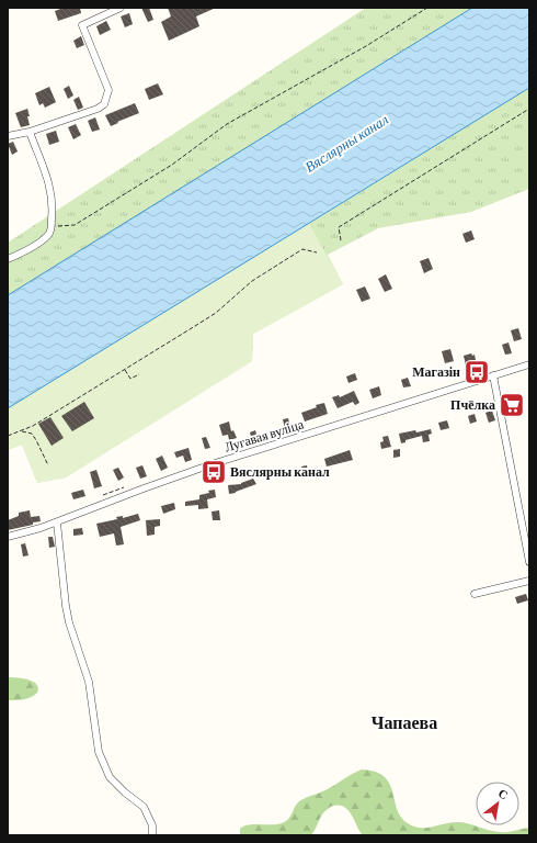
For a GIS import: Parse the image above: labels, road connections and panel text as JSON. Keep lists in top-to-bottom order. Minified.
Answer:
{"streets":{"street":["Лугавая вуліца"]},"districts":["Чапаева"],"water":["Вяслярны канал"],"places":{"bus stop":["Магазін","Вяслярны канал"],"supermarket":["Пчёлка"]},"north":"top right"}
